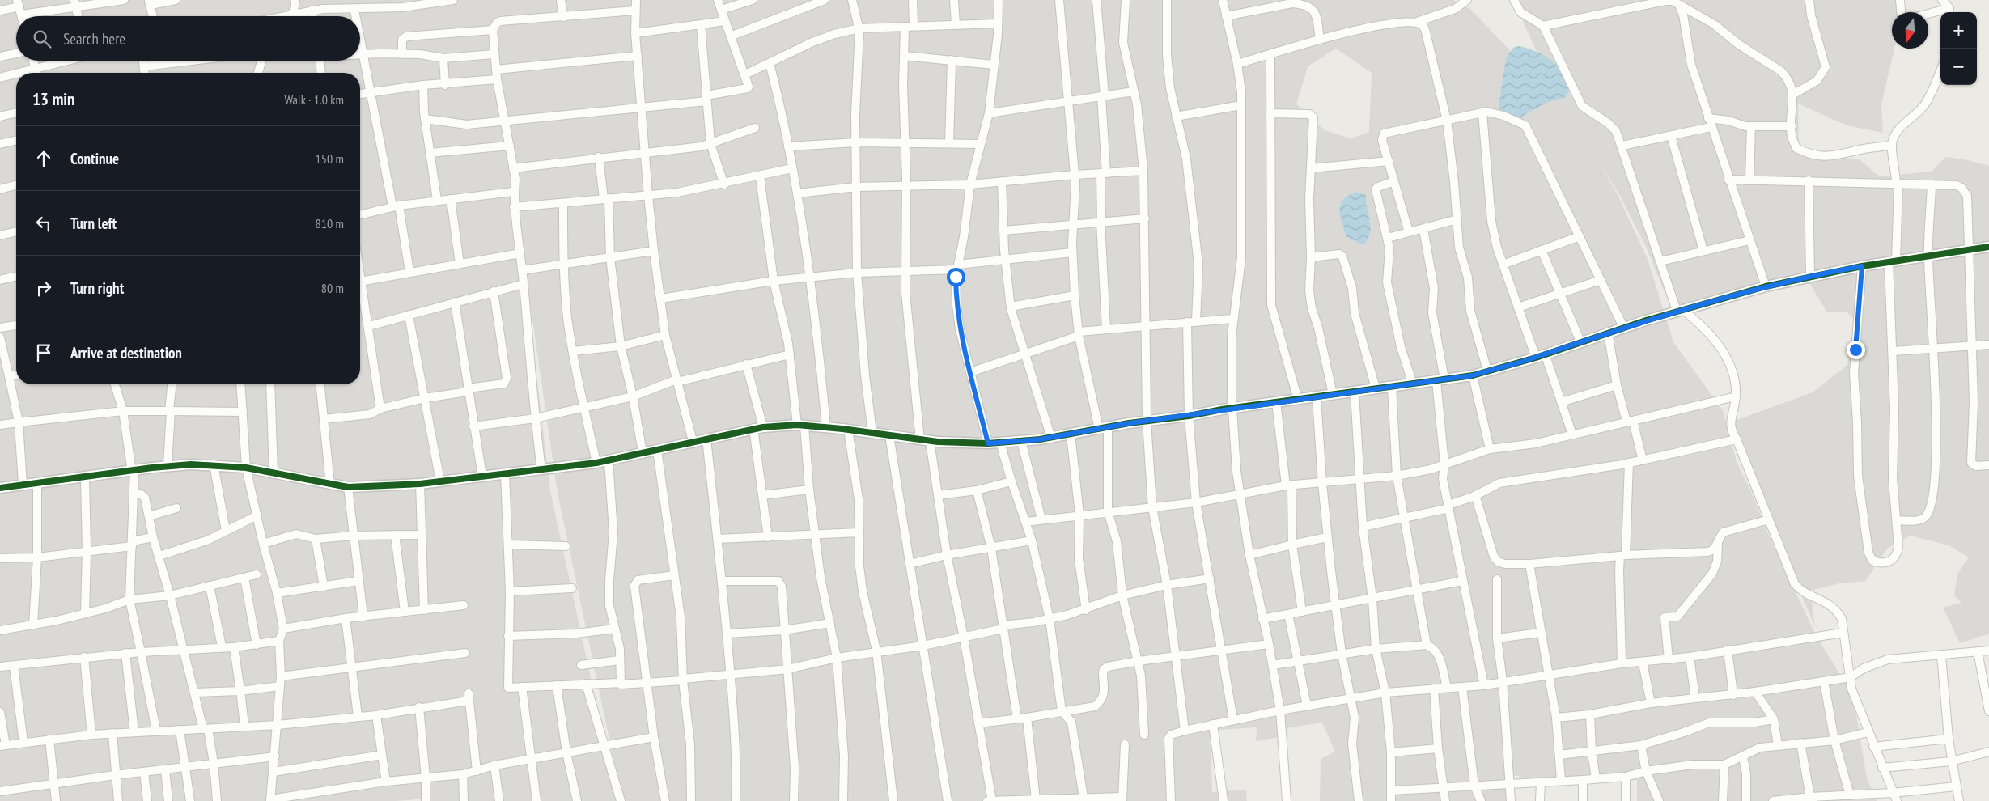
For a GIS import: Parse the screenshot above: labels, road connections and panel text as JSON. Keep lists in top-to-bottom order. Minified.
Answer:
{"north":"bottom","page":{"map_buttons":["+","−"],"search":"Search here","heading":["13 min","Walk · 1.0 km"],"list":[["Continue","150 m"],["Turn left","810 m"],["Turn right","80 m"],"Arrive at destination"]}}
